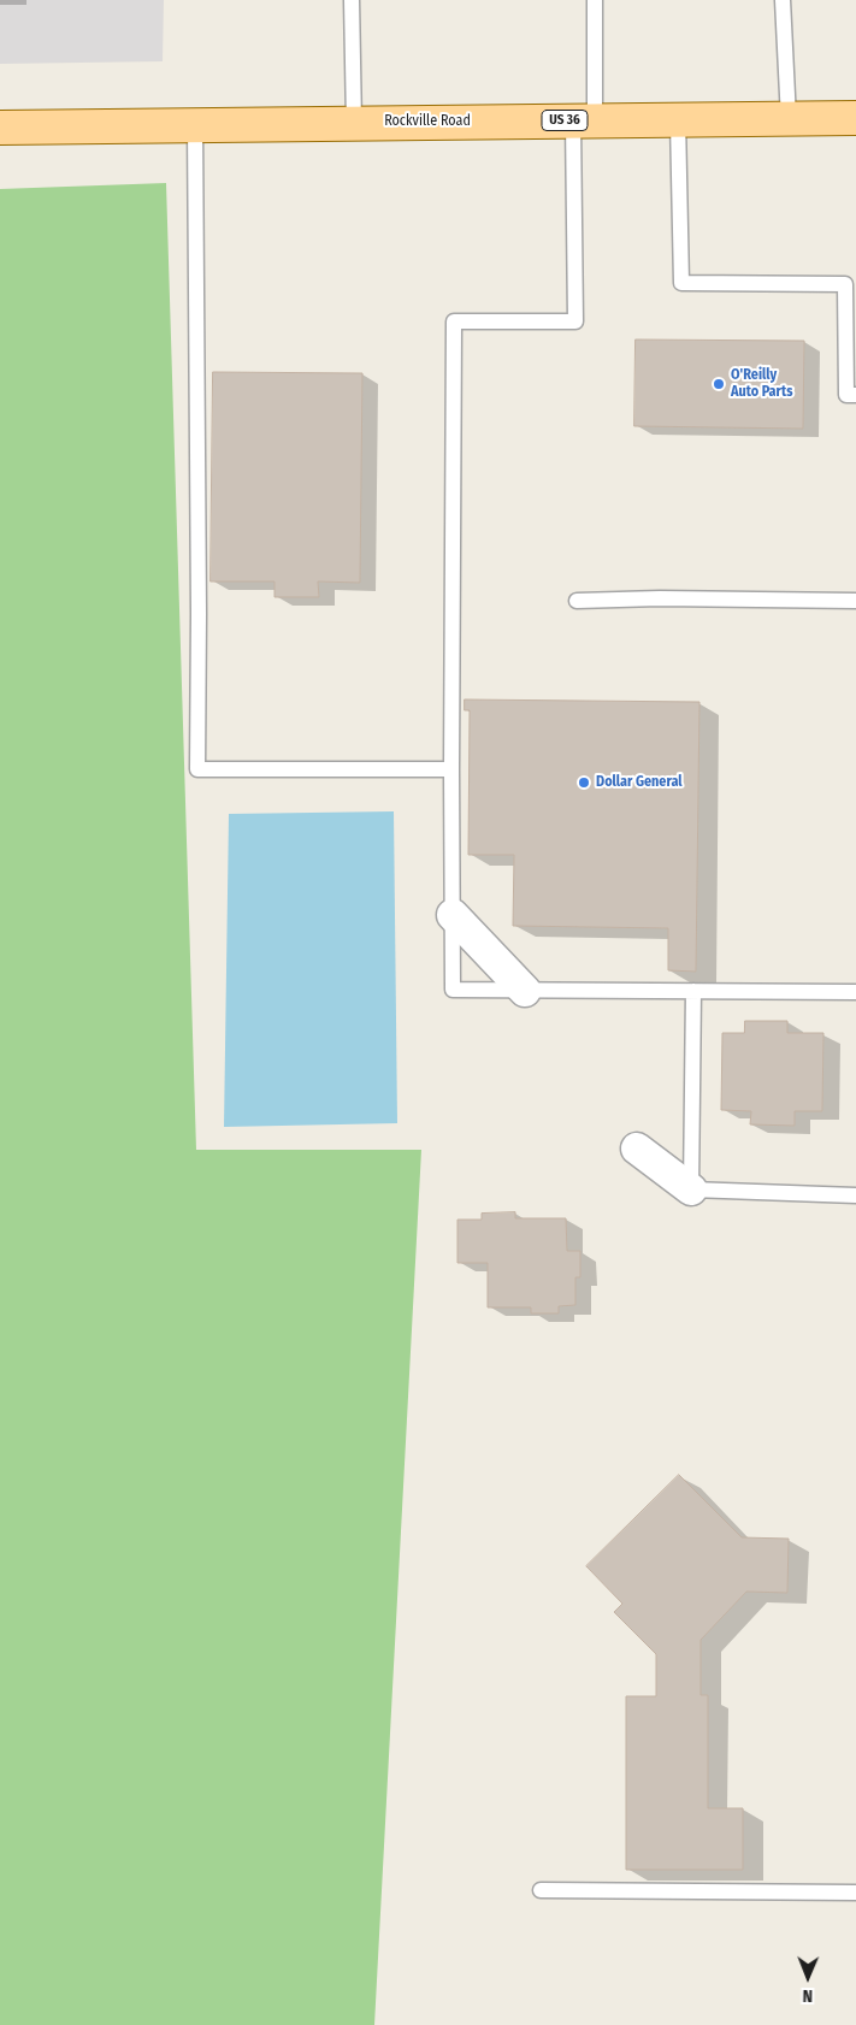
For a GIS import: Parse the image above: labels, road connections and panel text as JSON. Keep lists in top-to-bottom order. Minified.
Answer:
{"streets":{"main road":["US 36","Rockville Road"]},"places":["O'Reilly Auto Parts","Dollar General"],"north":"bottom"}
